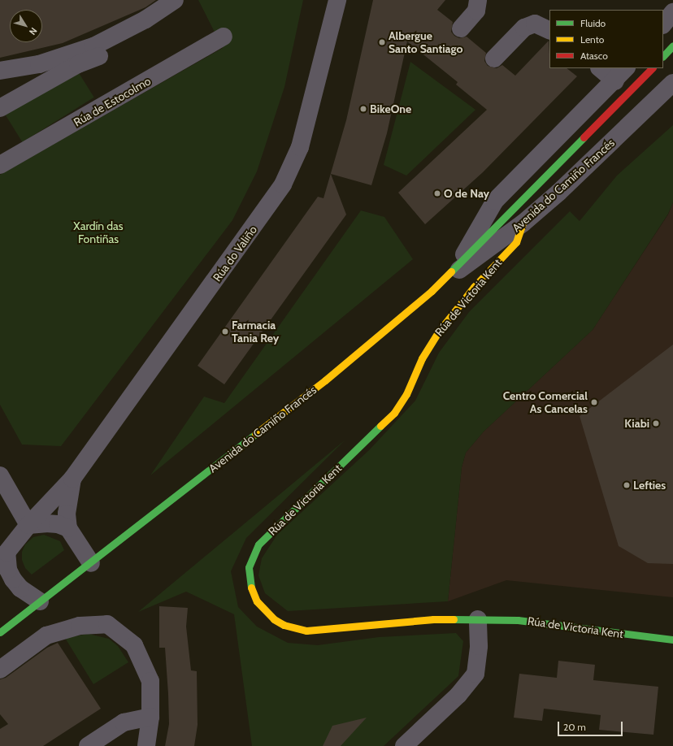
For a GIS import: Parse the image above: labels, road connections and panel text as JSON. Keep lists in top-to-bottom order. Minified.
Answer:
{"streets":{"street":["Rúa de Estocolmo","Avenida do Camiño Francés","Rúa do Valiño","Rúa de Victoria Kent"]},"crossings":[["Avenida do Camiño Francés","Rúa do Valiño"],["Avenida do Camiño Francés","Rúa de Victoria Kent"]],"parks":["Xardín das Fontiñas"],"places":["Albergue Santo Santiago","BikeOne","O de Nay","Farmacia Tania Rey","Centro Comercial As Cancelas","Kiabi","Lefties"],"legend":["Fluido","Lento","Atasco"],"scale_bar":"20 m","north":"bottom right"}
